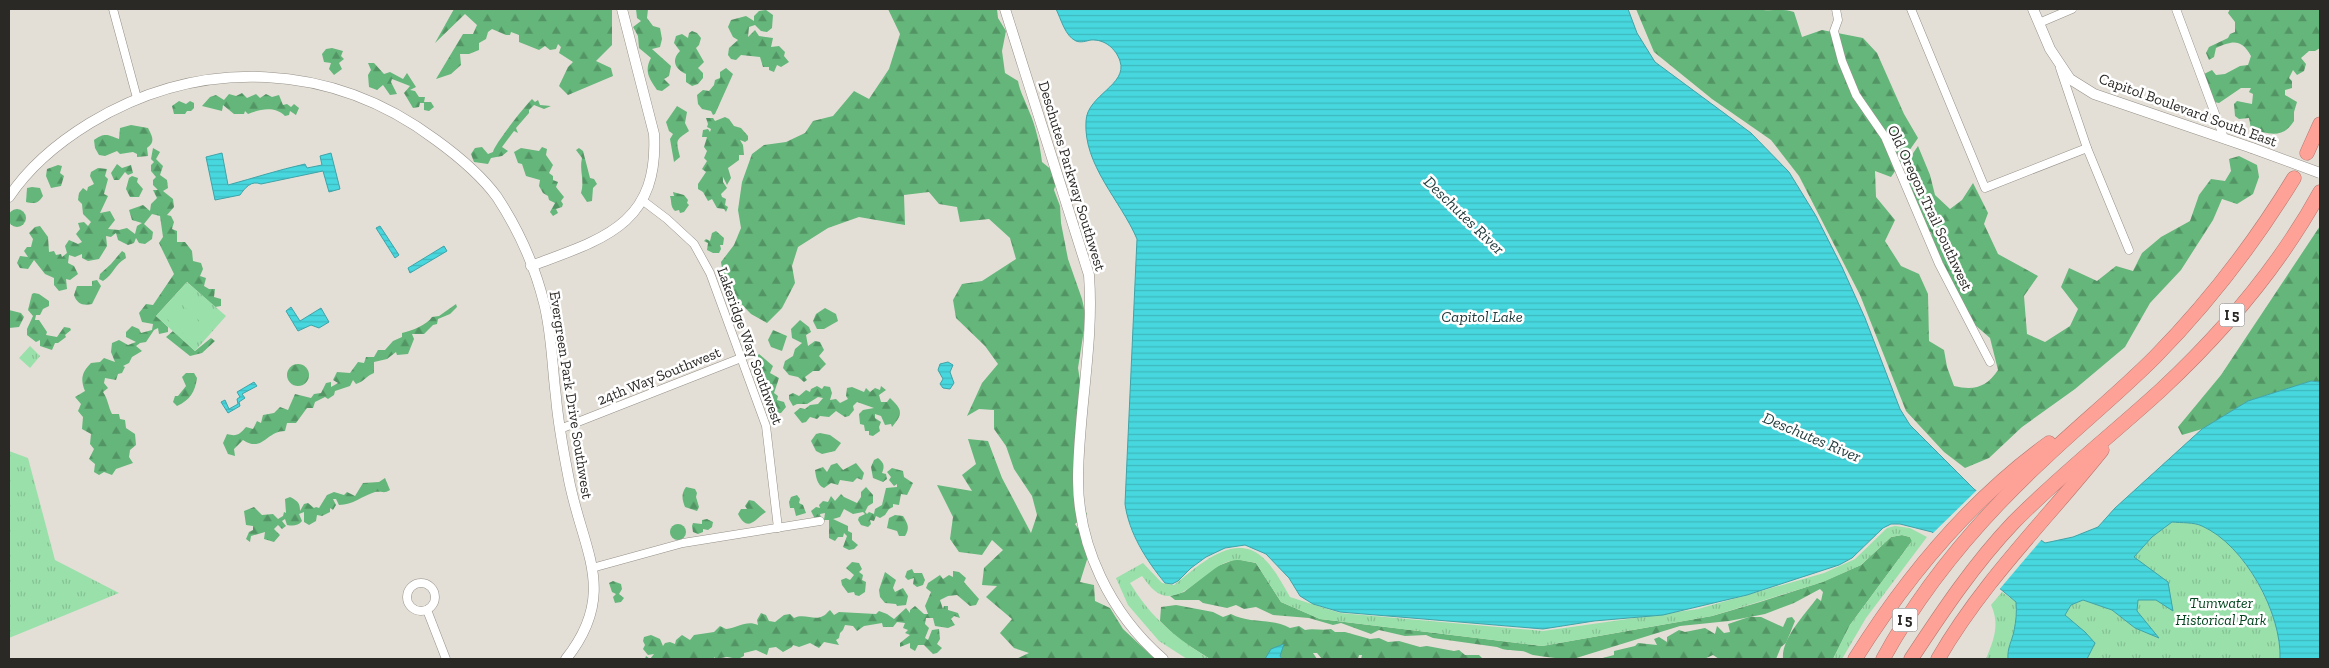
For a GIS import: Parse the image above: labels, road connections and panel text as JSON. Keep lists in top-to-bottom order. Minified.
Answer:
{"streets":{"highway":["I 5"],"street":["Capitol Boulevard South East","Deschutes Parkway Southwest","Old Oregon Trail Southwest","Lakeridge Way Southwest","24th Way Southwest","Evergreen Park Drive Southwest"]},"crossings":[["Lakeridge Way Southwest","24th Way Southwest"],["24th Way Southwest","Evergreen Park Drive Southwest"]],"water":["Deschutes River","Capitol Lake"],"parks":["Tumwater Historical Park"]}
